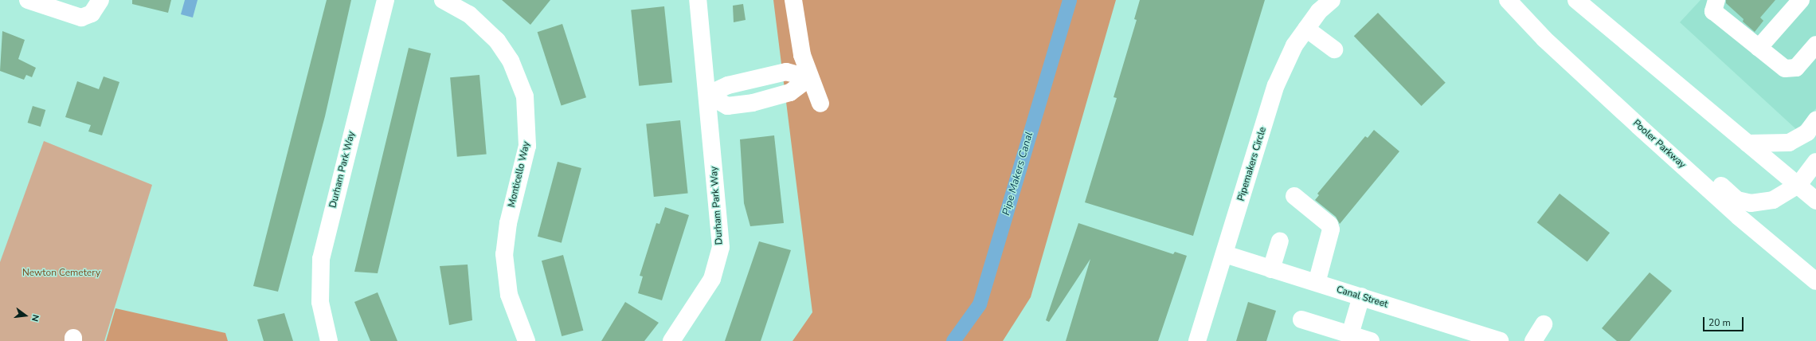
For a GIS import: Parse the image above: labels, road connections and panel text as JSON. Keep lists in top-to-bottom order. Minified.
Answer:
{"streets":{"street":["Pooler Parkway","Pipemakers Circle","Durham Park Way","Monticello Way","Canal Street"]},"crossings":[["Pipemakers Circle","Canal Street"]],"water":["Pipe Makers Canal"],"parks":["Newton Cemetery"],"scale_bar":"20 m","north":"right"}
